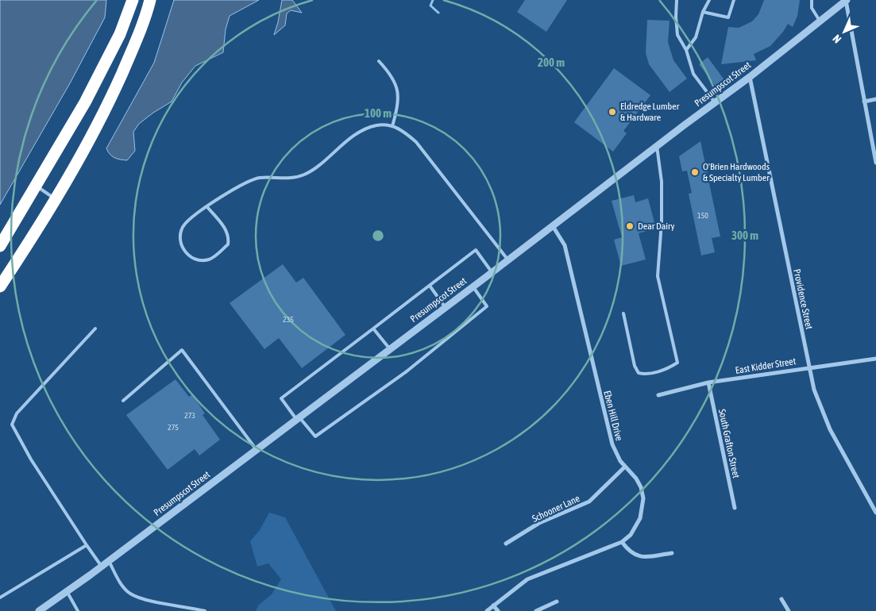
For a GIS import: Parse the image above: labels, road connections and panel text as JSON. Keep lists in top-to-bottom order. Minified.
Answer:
{"streets":{"street":["Presumpscot Street","Providence Street","East Kidder Street","Eben Hill Drive","South Grafton Street","Schooner Lane"]},"crossings":[["Presumpscot Street","Providence Street"],["Presumpscot Street","Eben Hill Drive"],["Providence Street","East Kidder Street"],["East Kidder Street","South Grafton Street"],["Eben Hill Drive","Schooner Lane"]],"places":["Eldredge Lumber & Hardware","O'Brien Hardwoods & Specialty Lumber","Dear Dairy"],"house_numbers":["150","235","273","275"],"north":"bottom left","rings":["200 m","100 m","300 m"]}
